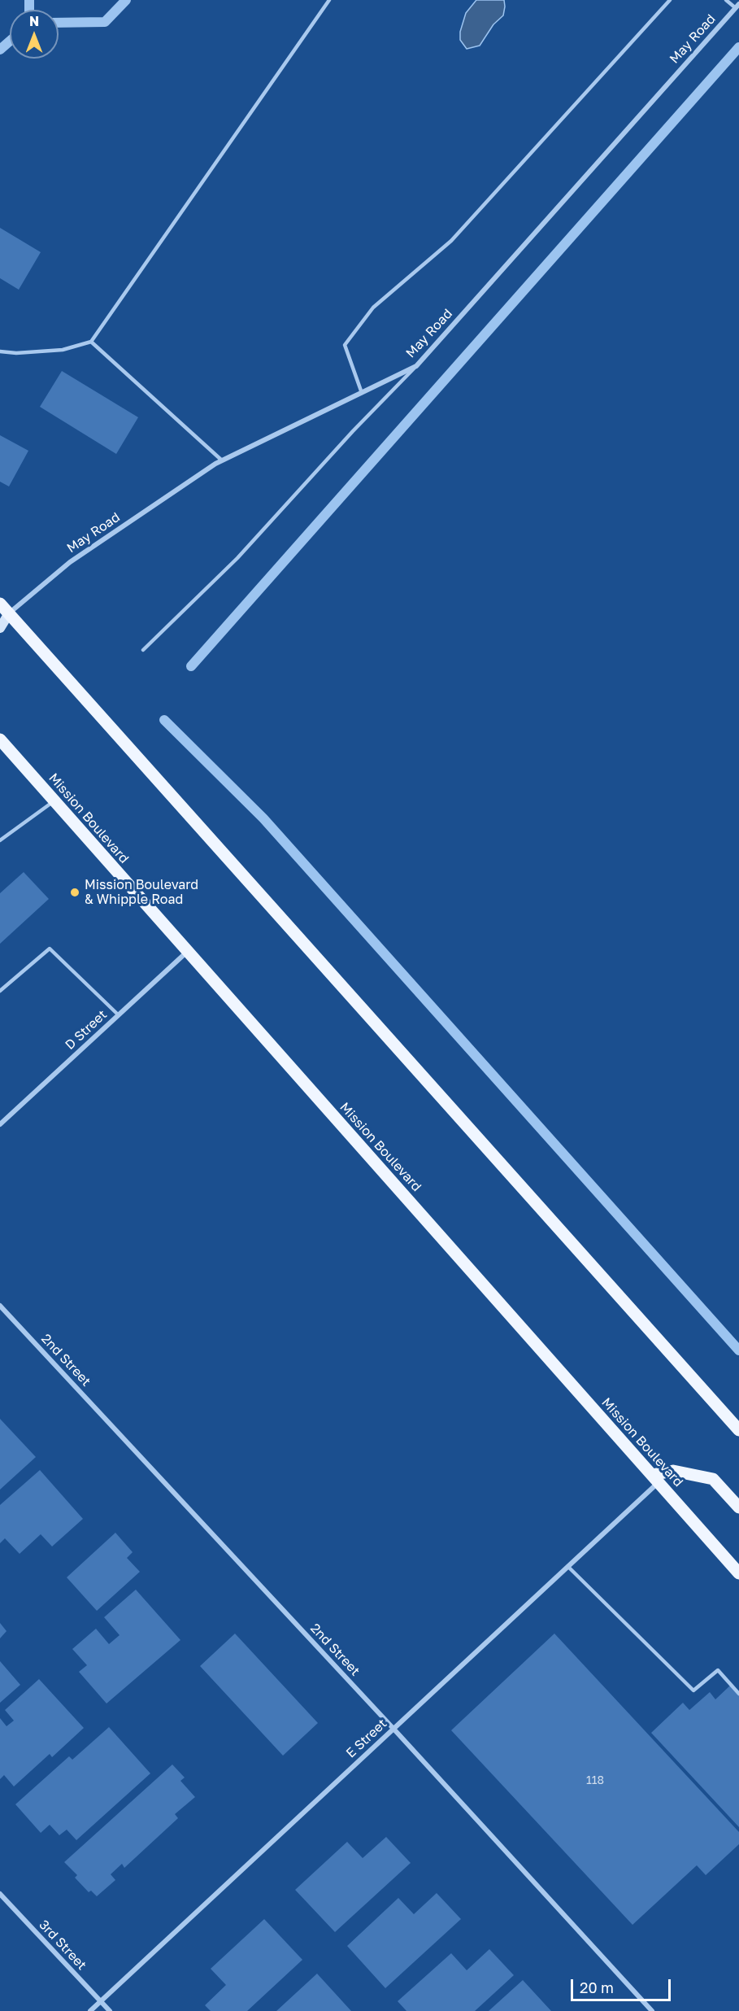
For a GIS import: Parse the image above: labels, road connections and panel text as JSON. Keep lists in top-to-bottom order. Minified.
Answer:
{"streets":{"main road":["Mission Boulevard"],"street":["May Road","D Street","2nd Street","E Street","3rd Street"]},"crossings":[["Mission Boulevard","D Street"],["Mission Boulevard","E Street"],["2nd Street","E Street"],["E Street","3rd Street"]],"places":["Mission Boulevard & Whipple Road"],"house_numbers":["118"],"scale_bar":"20 m","north":"top"}
